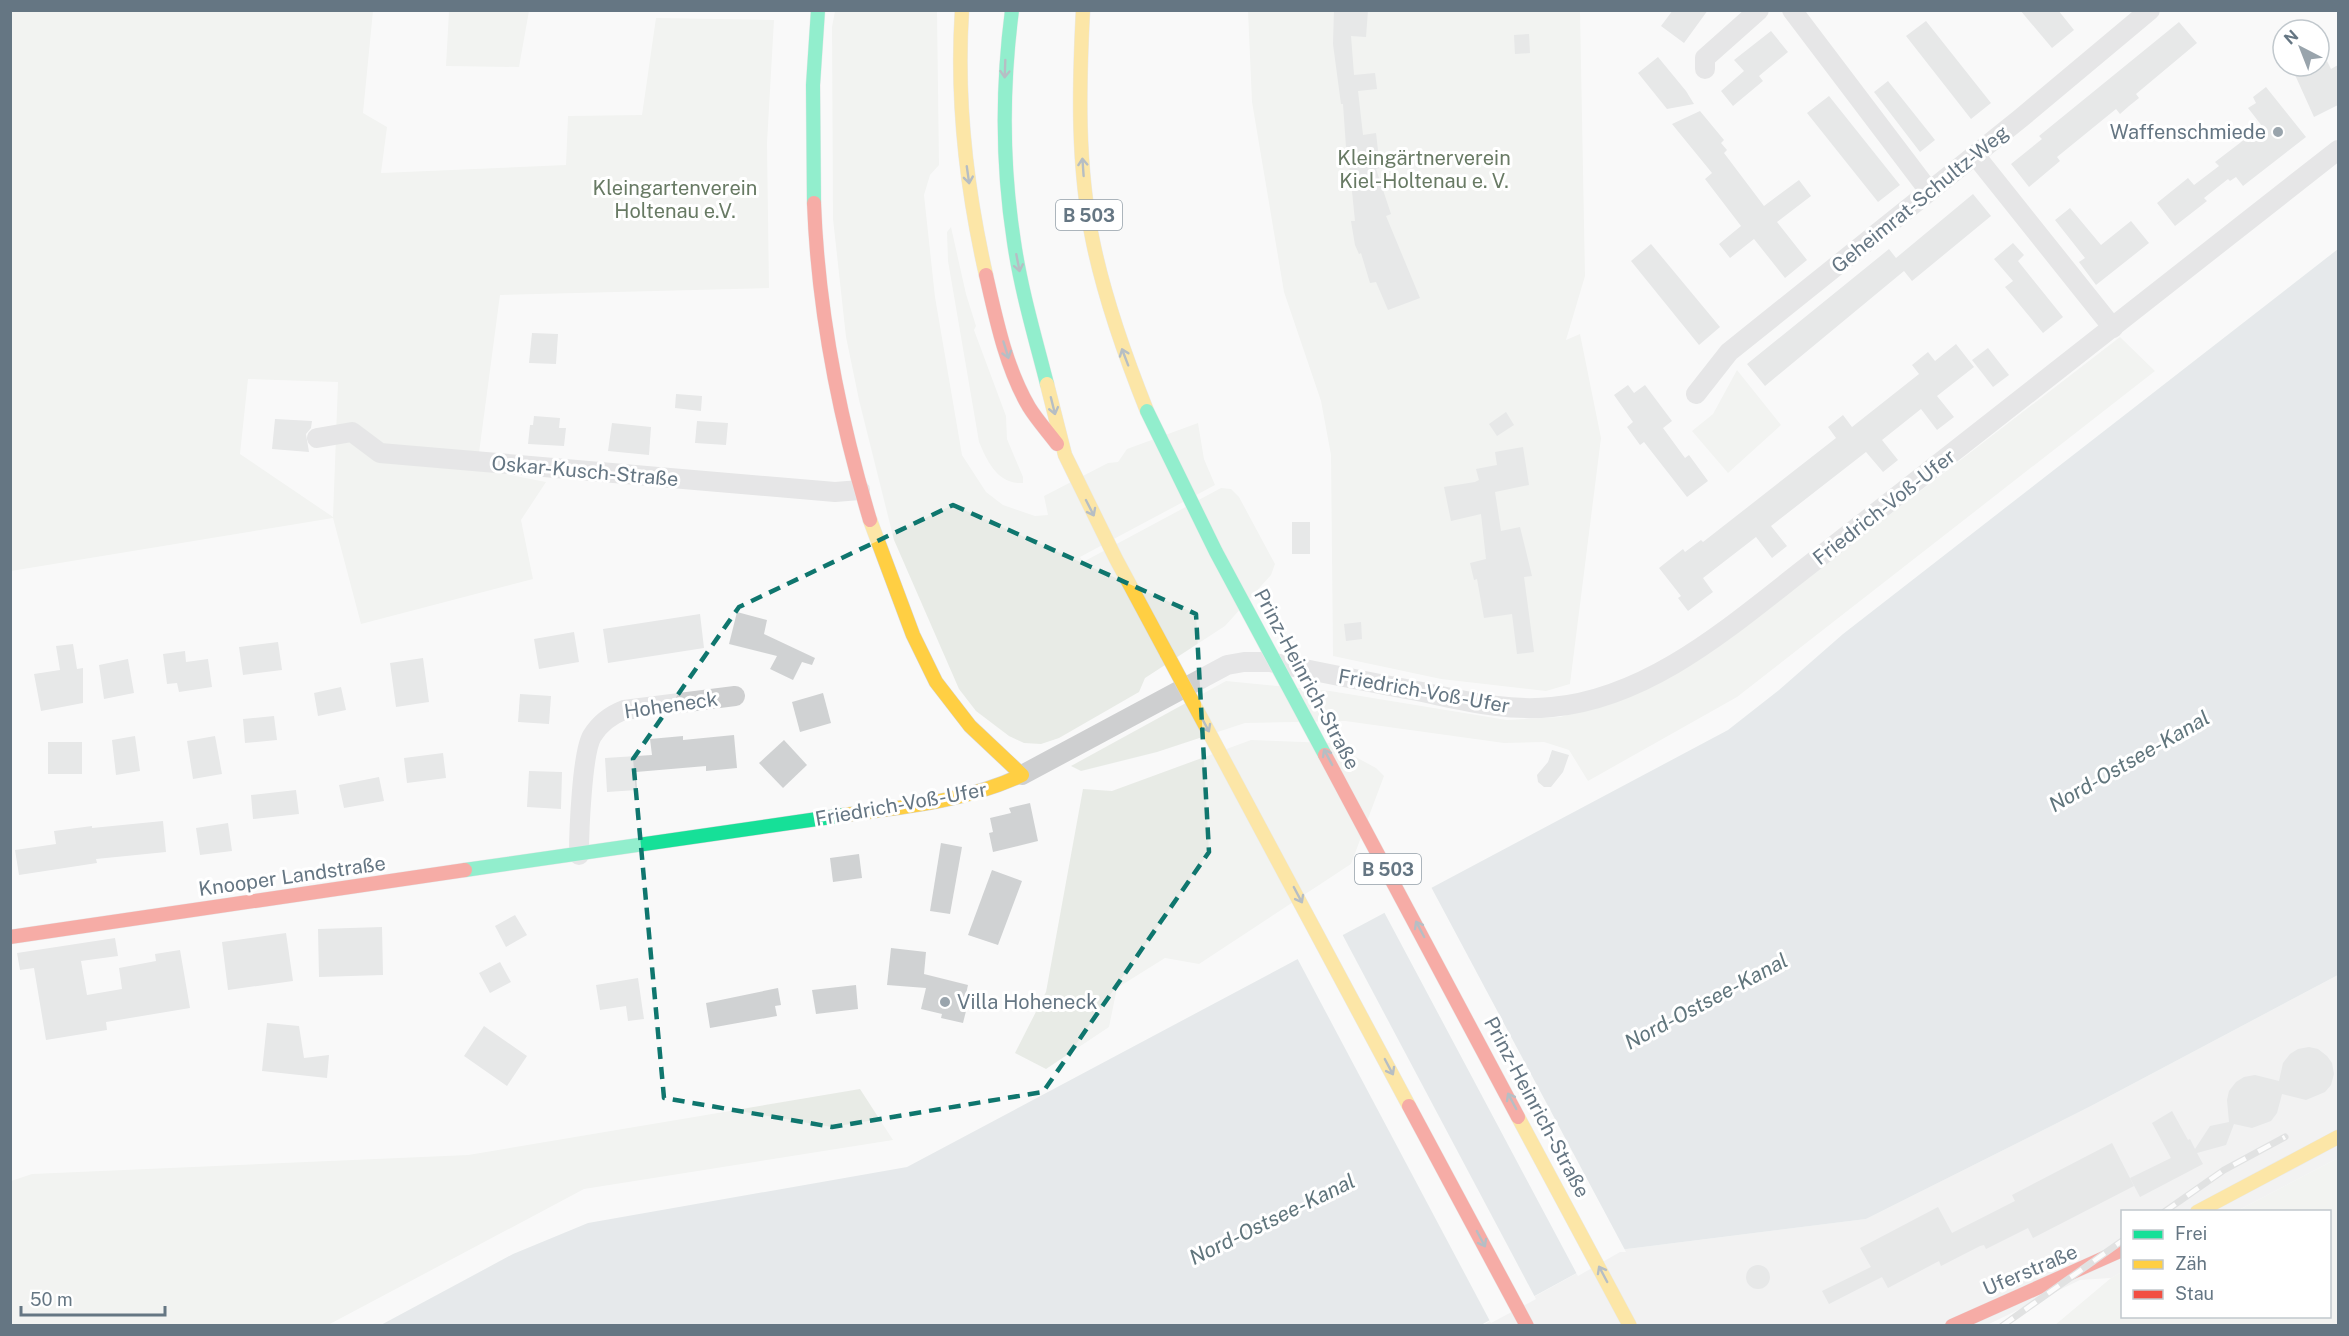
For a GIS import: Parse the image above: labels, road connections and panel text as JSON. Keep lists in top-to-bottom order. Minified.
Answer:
{"streets":{"main road":["B 503","Friedrich-Voß-Ufer","Prinz-Heinrich-Straße","Knooper Landstraße","Uferstraße"],"street":["Geheimrat-Schultz-Weg","Oskar-Kusch-Straße","Hoheneck"]},"crossings":[["Friedrich-Voß-Ufer","Hoheneck"],["Friedrich-Voß-Ufer","Knooper Landstraße"],["Hoheneck","Knooper Landstraße"]],"water":["Nord-Ostsee-Kanal"],"parks":["Kleingärtnerverein Kiel-Holtenau e. V.","Kleingartenverein Holtenau e.V."],"places":["Waffenschmiede","Villa Hoheneck"],"legend":["Frei","Zäh","Stau"],"scale_bar":"50 m","north":"top left"}
